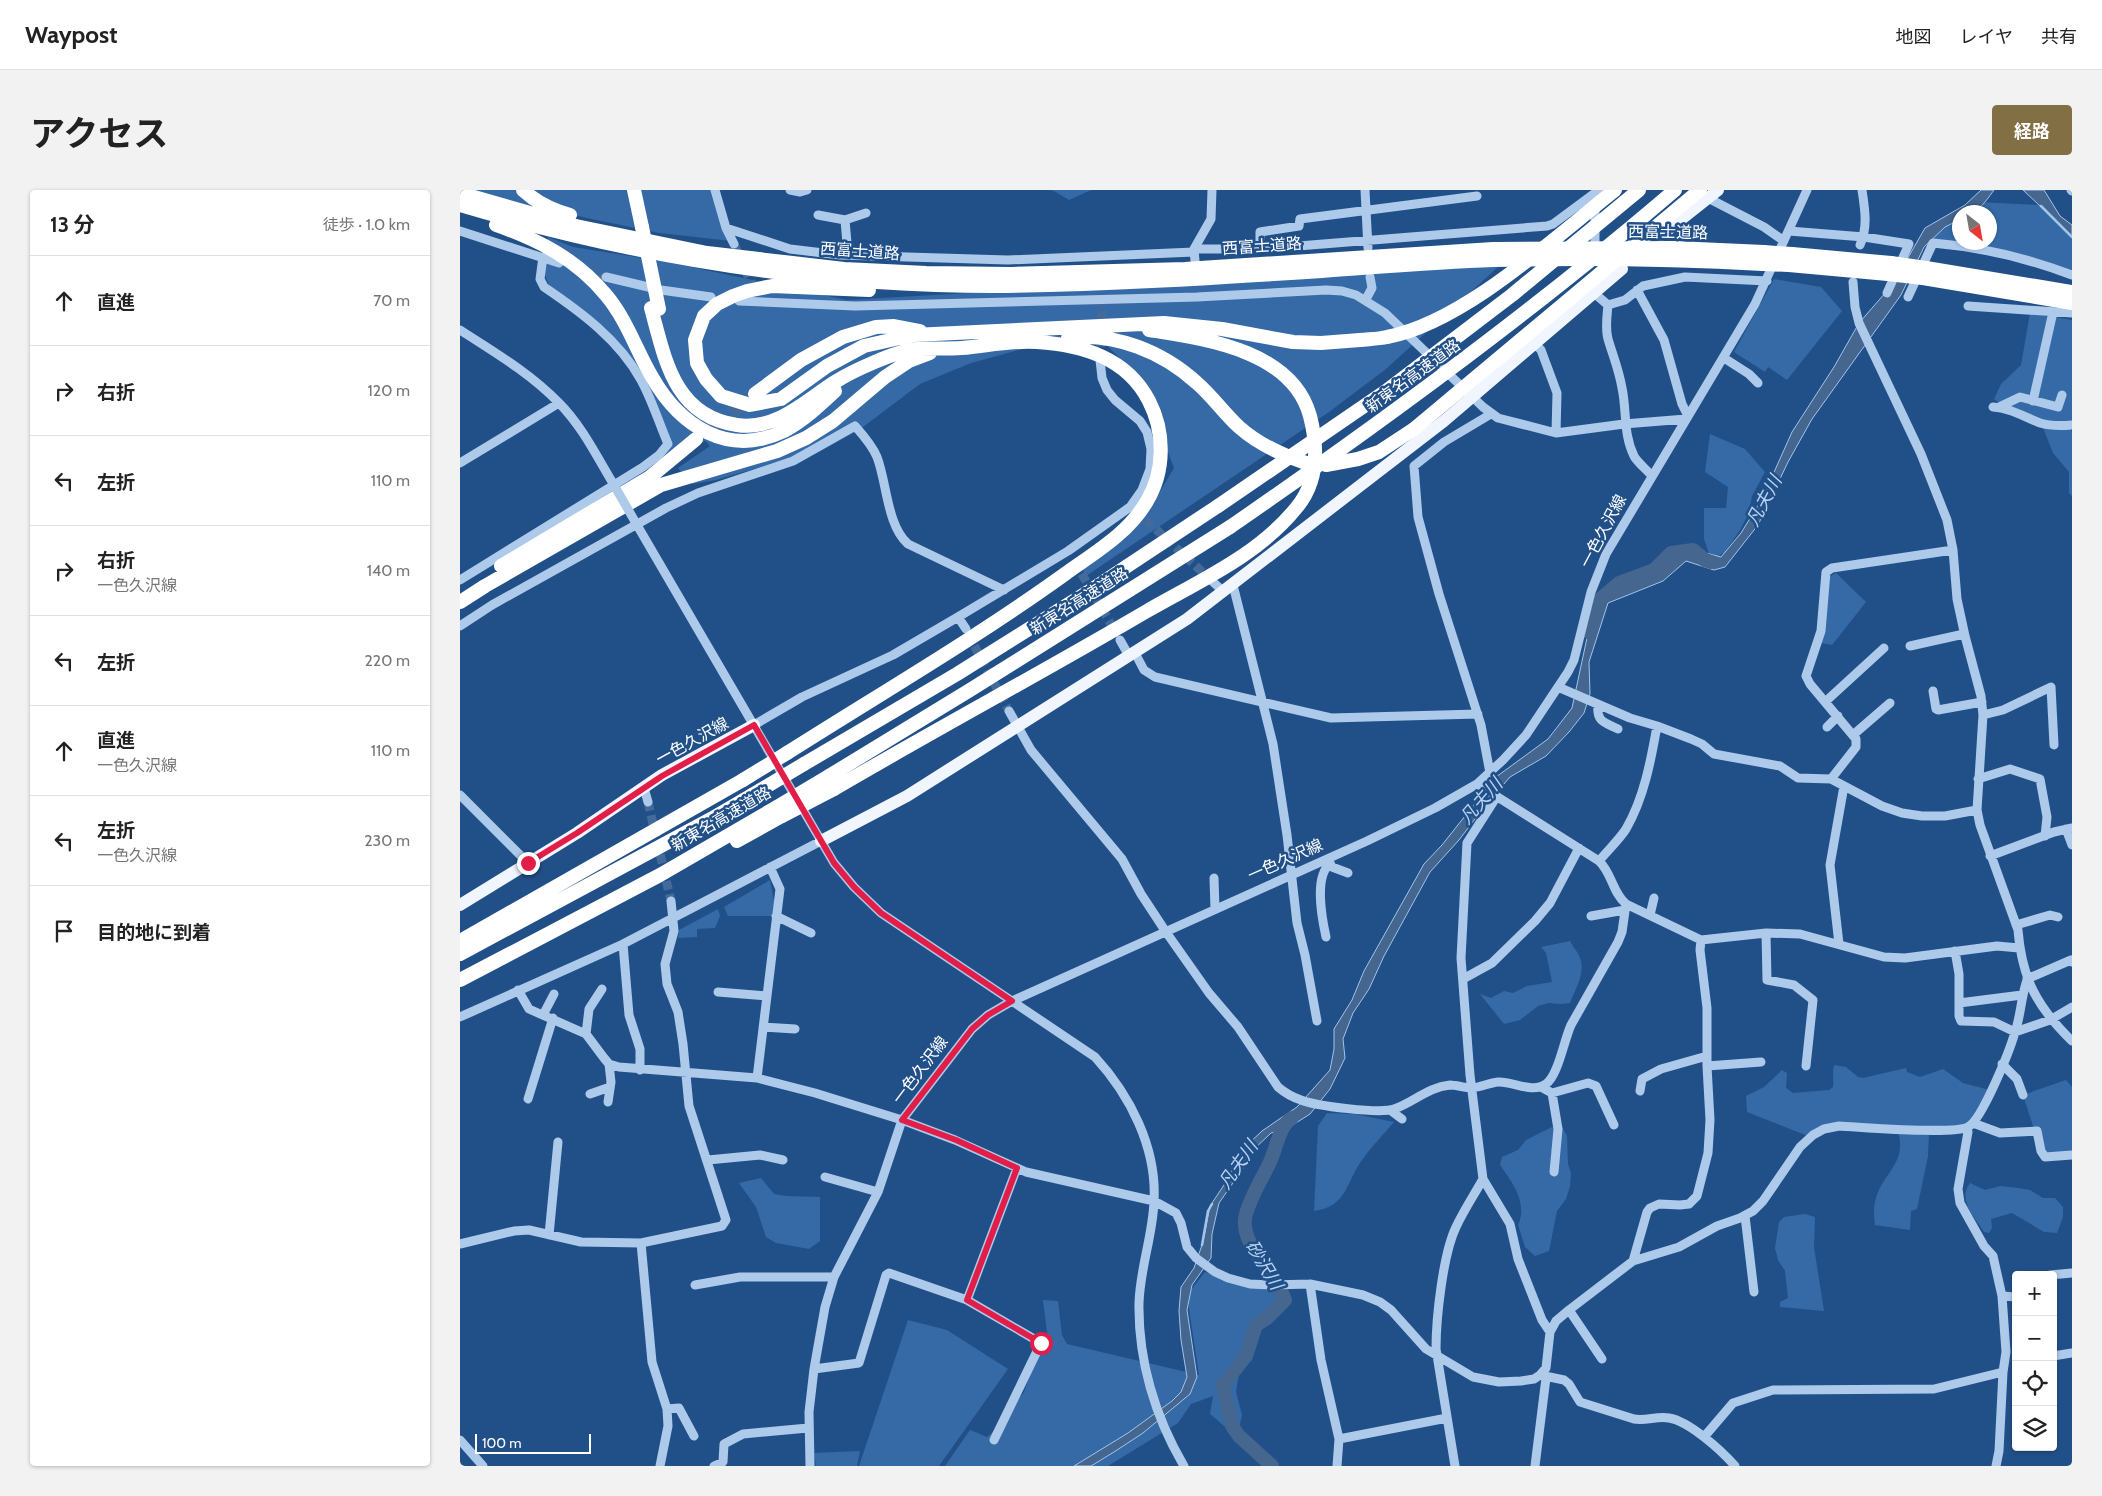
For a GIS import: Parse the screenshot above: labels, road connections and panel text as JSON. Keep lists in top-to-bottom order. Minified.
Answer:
{"streets":{"highway":["西富士道路","新東名高速道路"],"main road":["一色久沢線"]},"water":["凡夫川","砂沢川"],"scale_bar":"100 m","north":"bottom right","page":{"header":"Waypost","nav":["地図","レイヤ","共有"],"title":"アクセス","buttons":"経路","heading":["13 分","徒歩 · 1.0 km"],"list":[["直進","70 m"],["右折","120 m"],["左折","110 m"],["右折","一色久沢線","140 m"],["左折","220 m"],["直進","一色久沢線","110 m"],["左折","一色久沢線","230 m"],"目的地に到着"],"map_buttons":["+","−"],"scale":"100 m"}}
